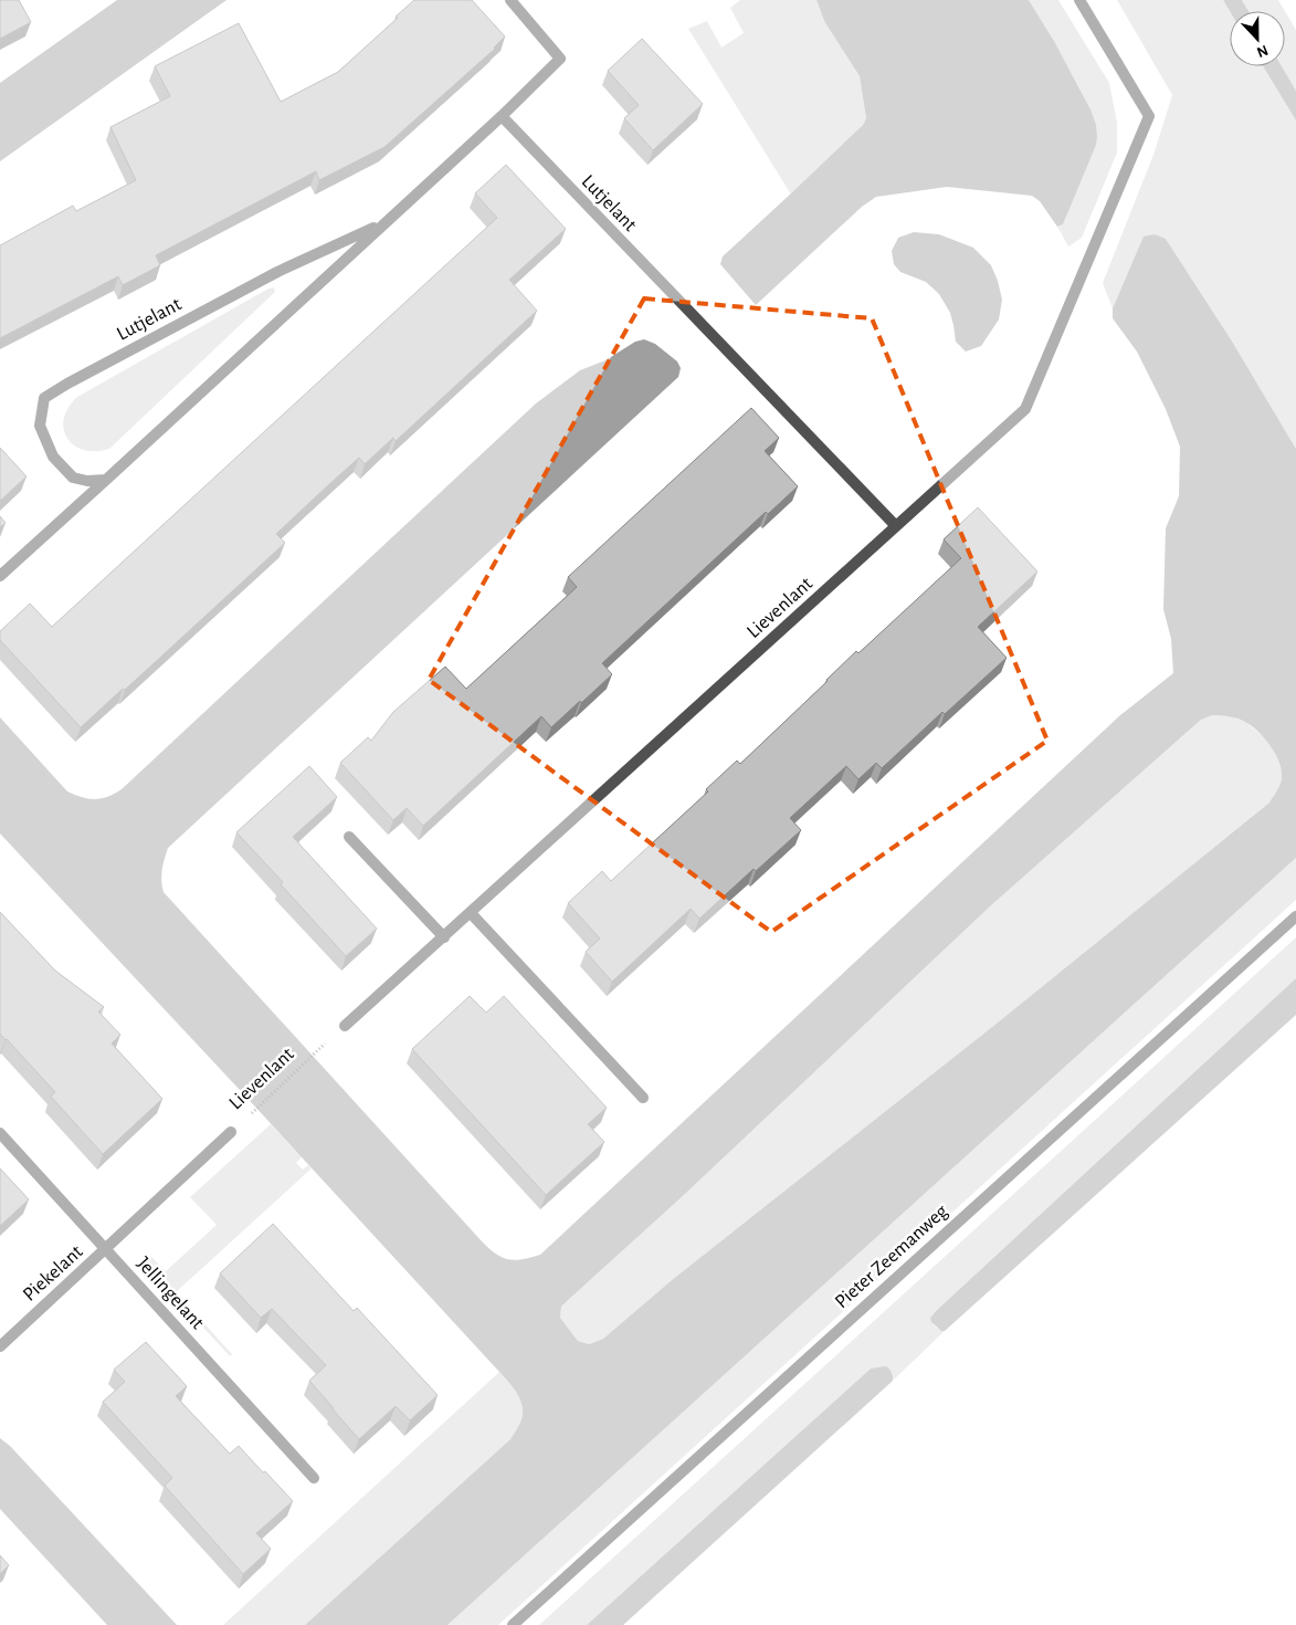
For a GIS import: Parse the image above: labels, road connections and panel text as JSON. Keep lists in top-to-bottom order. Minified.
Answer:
{"streets":{"street":["Lutjelant","Lievenlant","Pieter Zeemanweg","Piekelant","Jellingelant"]},"crossings":[["Lutjelant","Lievenlant"],["Lievenlant","Piekelant"],["Lievenlant","Jellingelant"],["Piekelant","Jellingelant"]],"north":"bottom"}
